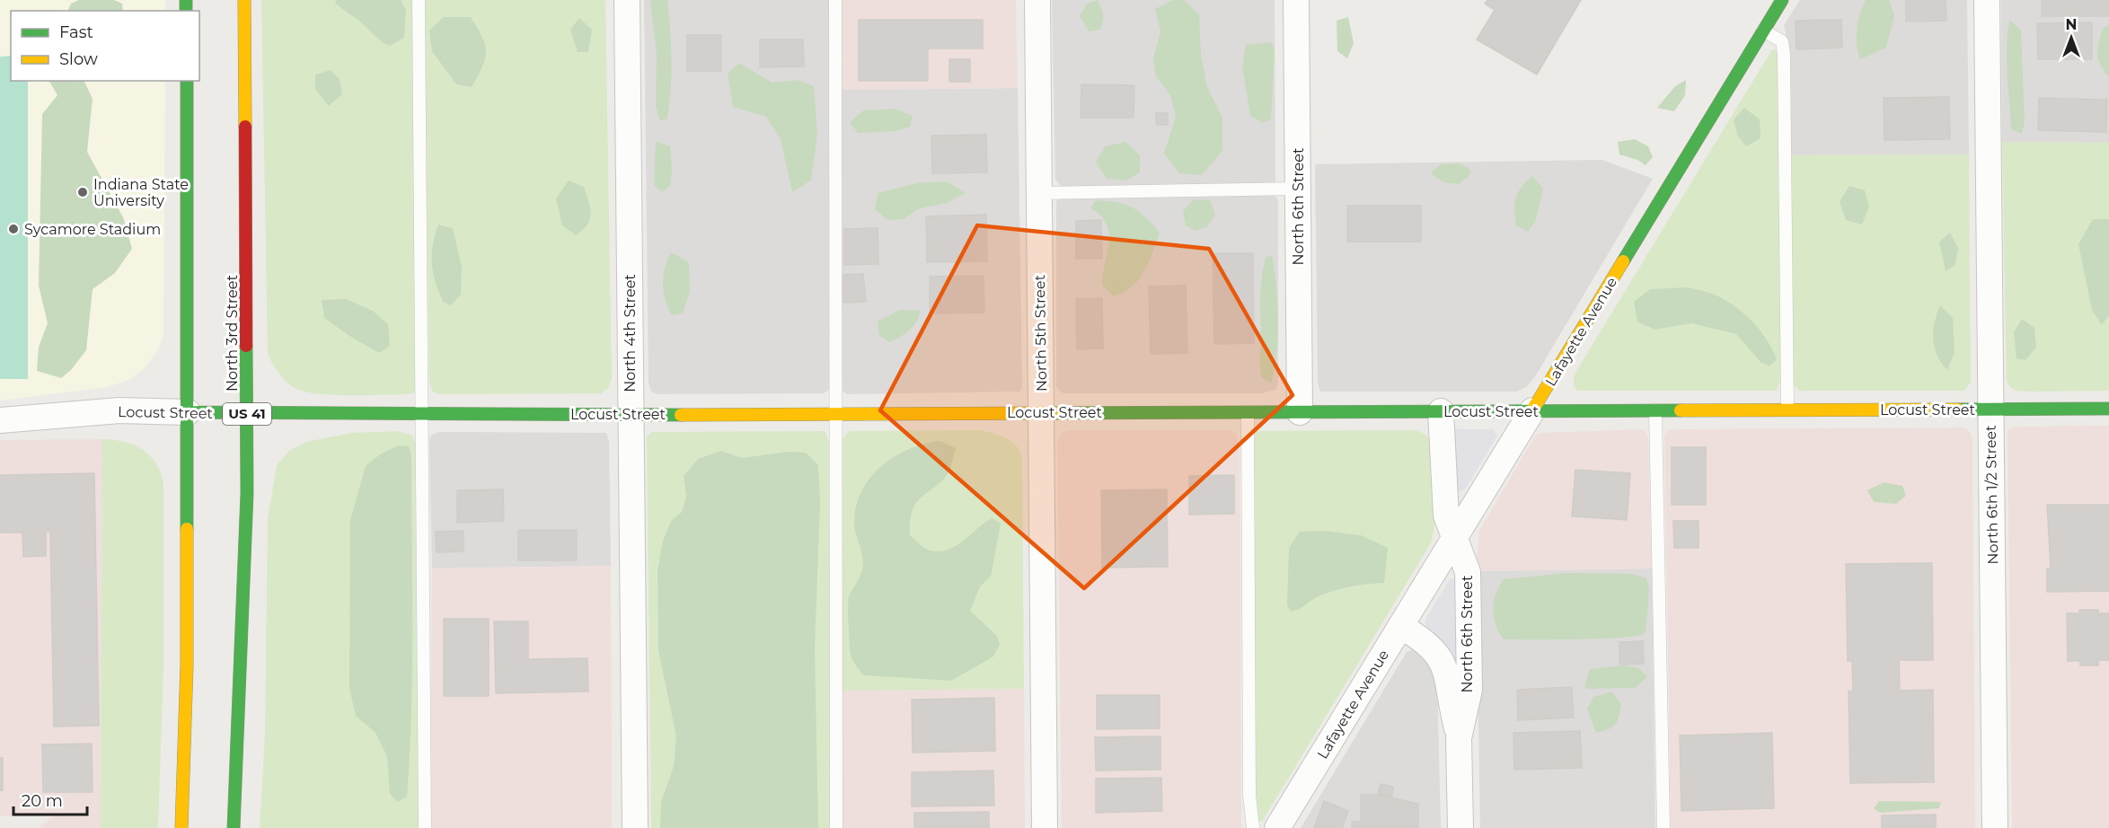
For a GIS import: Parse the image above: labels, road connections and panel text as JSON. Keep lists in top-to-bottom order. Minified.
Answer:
{"streets":{"main road":["Lafayette Avenue","North 3rd Street","Locust Street","US 41"],"street":["North 6th Street","North 4th Street","North 5th Street","North 6th 1/2 Street"]},"crossings":[["North 6th Street","Lafayette Avenue"],["North 6th Street","Locust Street"],["Lafayette Avenue","Locust Street"],["North 3rd Street","Locust Street"],["North 4th Street","Locust Street"],["North 5th Street","Locust Street"],["Locust Street","North 6th 1/2 Street"]],"places":["Indiana State University","Sycamore Stadium"],"legend":["Fast","Slow"],"scale_bar":"20 m","north":"top"}
